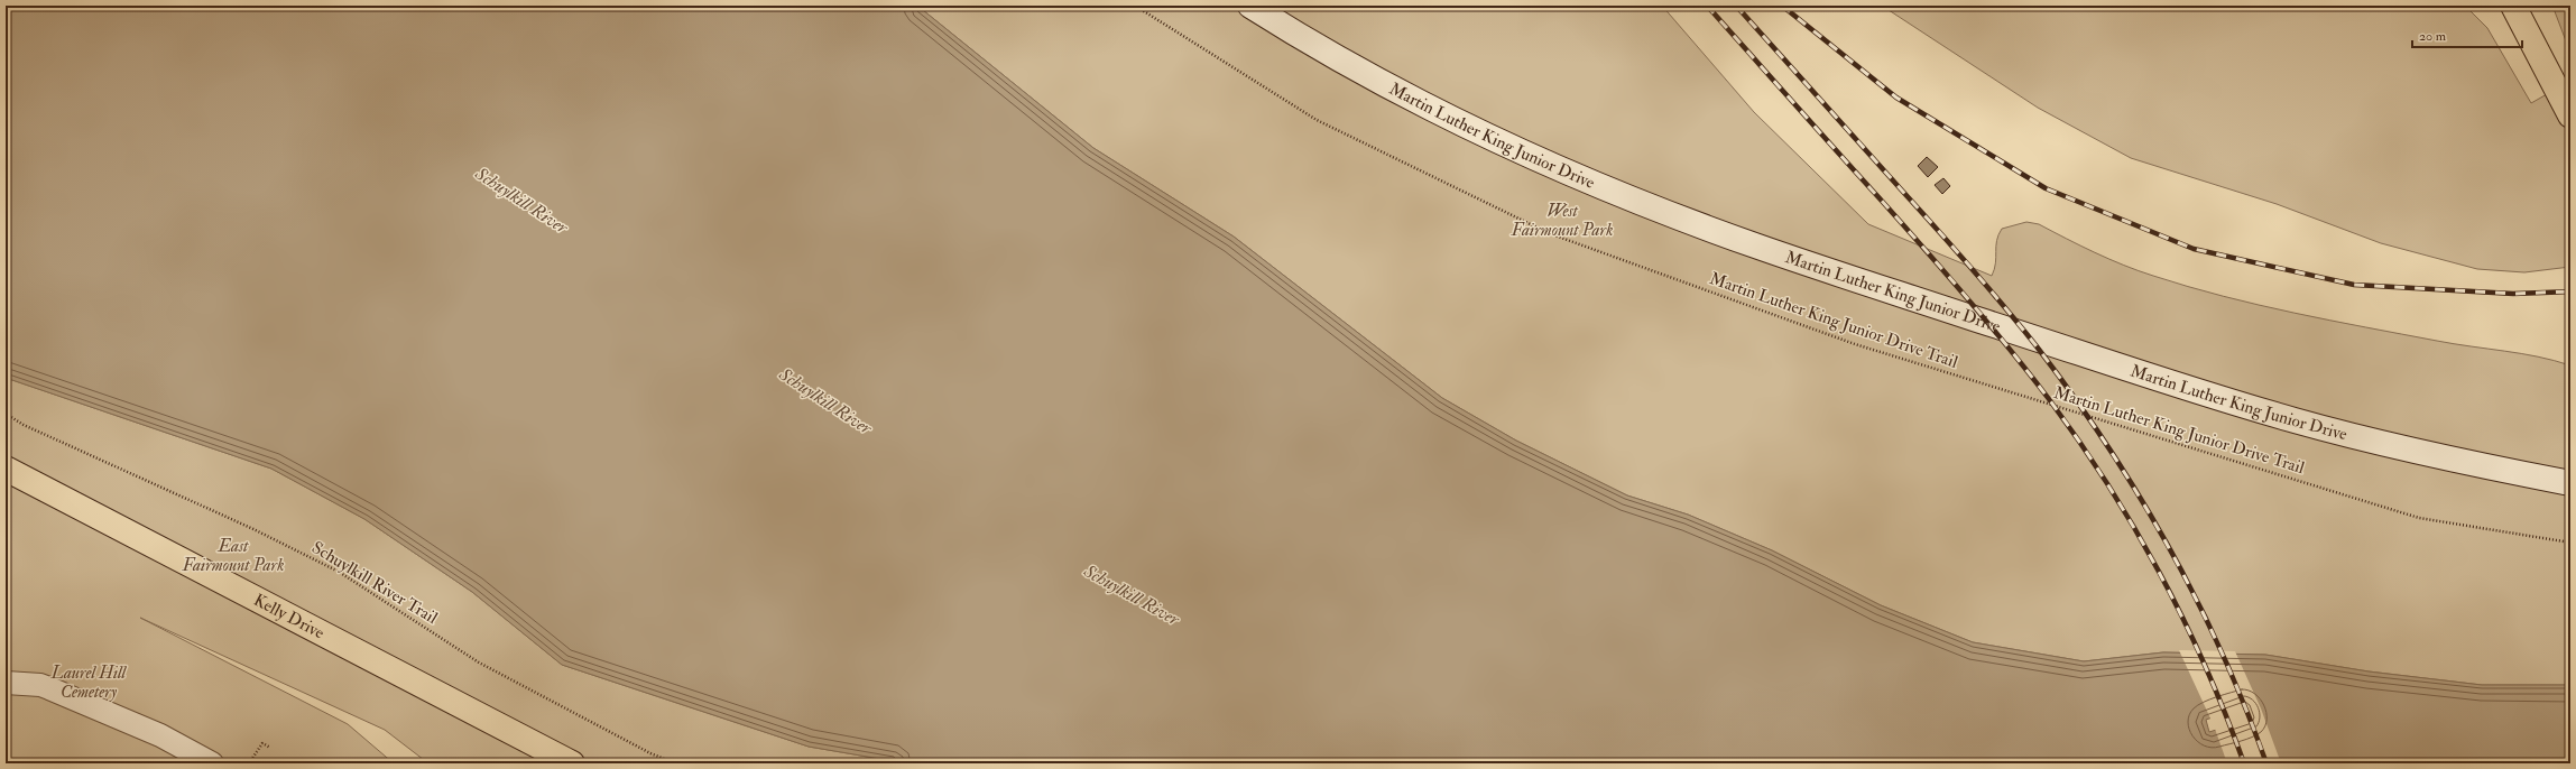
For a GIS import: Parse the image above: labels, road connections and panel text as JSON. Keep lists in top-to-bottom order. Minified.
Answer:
{"streets":{"main road":["Martin Luther King Junior Drive","Kelly Drive"],"path":["Martin Luther King Junior Drive Trail","Schuylkill River Trail"]},"water":["Schuylkill River"],"parks":["West Fairmount Park","East Fairmount Park","Laurel Hill Cemetery"],"scale_bar":"20 m"}
